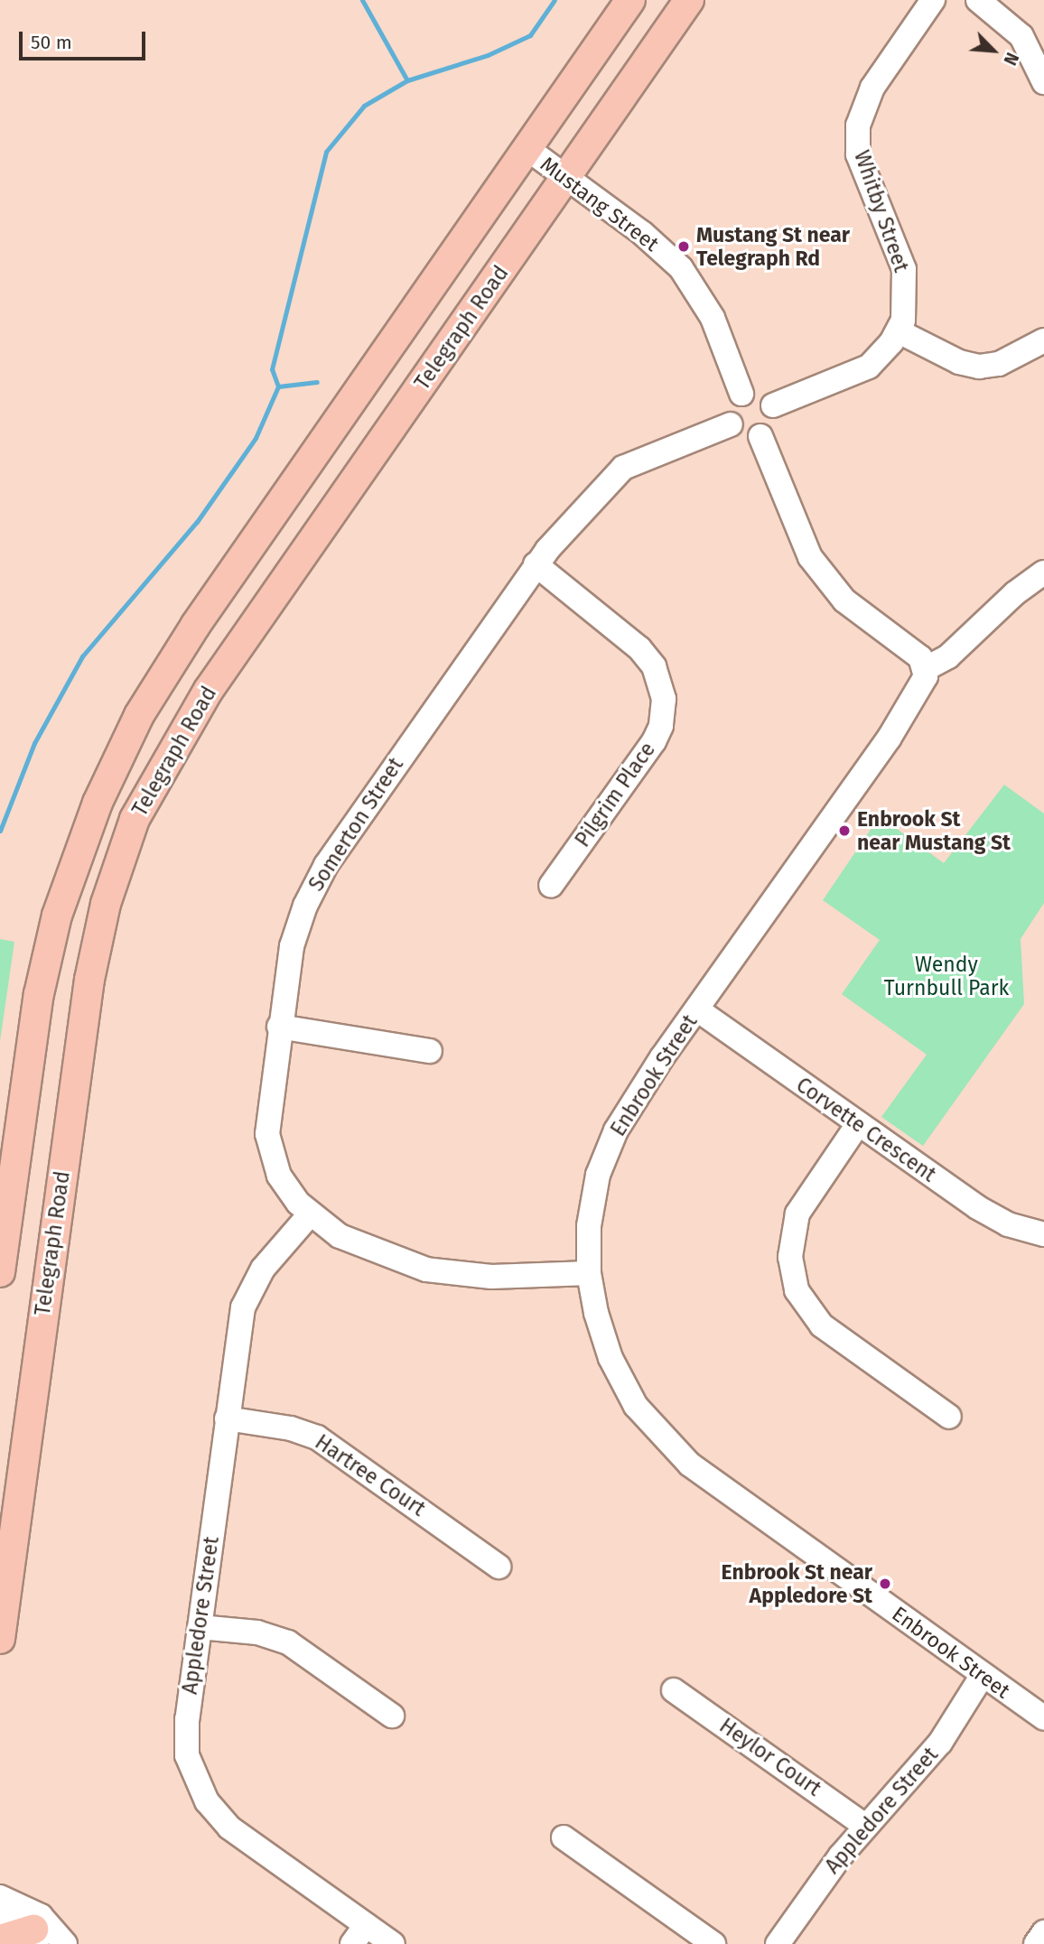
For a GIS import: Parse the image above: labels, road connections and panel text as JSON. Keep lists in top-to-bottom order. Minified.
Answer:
{"streets":{"main road":["Telegraph Road"],"street":["Mustang Street","Whitby Street","Pilgrim Place","Somerton Street","Enbrook Street","Corvette Crescent","Hartree Court","Appledore Street","Heylor Court"]},"crossings":[["Mustang Street","Whitby Street"],["Mustang Street","Telegraph Road"],["Mustang Street","Somerton Street"],["Whitby Street","Somerton Street"],["Pilgrim Place","Somerton Street"],["Somerton Street","Enbrook Street"],["Somerton Street","Appledore Street"],["Enbrook Street","Corvette Crescent"],["Enbrook Street","Appledore Street"],["Hartree Court","Appledore Street"],["Appledore Street","Heylor Court"]],"parks":["Wendy Turnbull Park"],"places":["Mustang St near Telegraph Rd","Enbrook St near Mustang St","Enbrook St near Appledore St"],"scale_bar":"50 m","north":"bottom right"}
